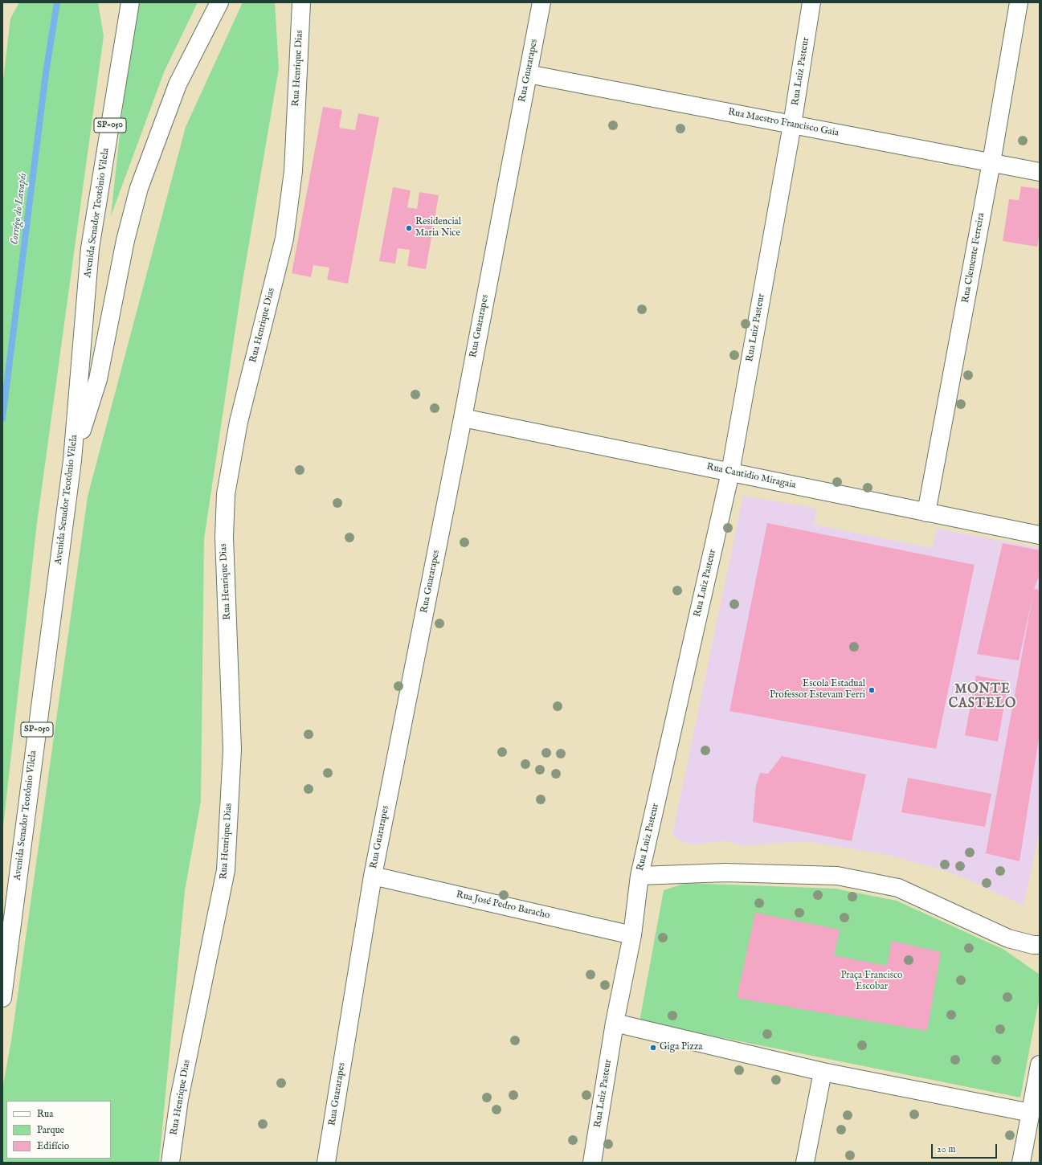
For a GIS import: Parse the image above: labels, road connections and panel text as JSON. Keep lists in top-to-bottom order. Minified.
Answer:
{"streets":{"main road":["Rua Henrique Dias","Rua Guararapes","Rua Luiz Pasteur","Rua Maestro Francisco Gaia","SP-050","Avenida Senador Teotônio Vilela","Rua Clemente Ferreira","Rua Cantidio Miragaia","Rua José Pedro Baracho"]},"crossings":[["Rua Guararapes","Rua Maestro Francisco Gaia"],["Rua Guararapes","Rua Cantidio Miragaia"],["Rua Guararapes","Rua José Pedro Baracho"],["Rua Luiz Pasteur","Rua Maestro Francisco Gaia"],["Rua Luiz Pasteur","Rua Cantidio Miragaia"],["Rua Luiz Pasteur","Rua José Pedro Baracho"],["Rua Maestro Francisco Gaia","Rua Clemente Ferreira"],["Rua Clemente Ferreira","Rua Cantidio Miragaia"]],"districts":["MONTE CASTELO"],"water":["Corrégo do Lavapés"],"parks":["Praça Francisco Escobar"],"places":["Residencial Maria Nice","Escola Estadual Professor Estevam Ferri","Giga Pizza"],"legend":["Rua","Parque","Edifício"],"scale_bar":"20 m"}
